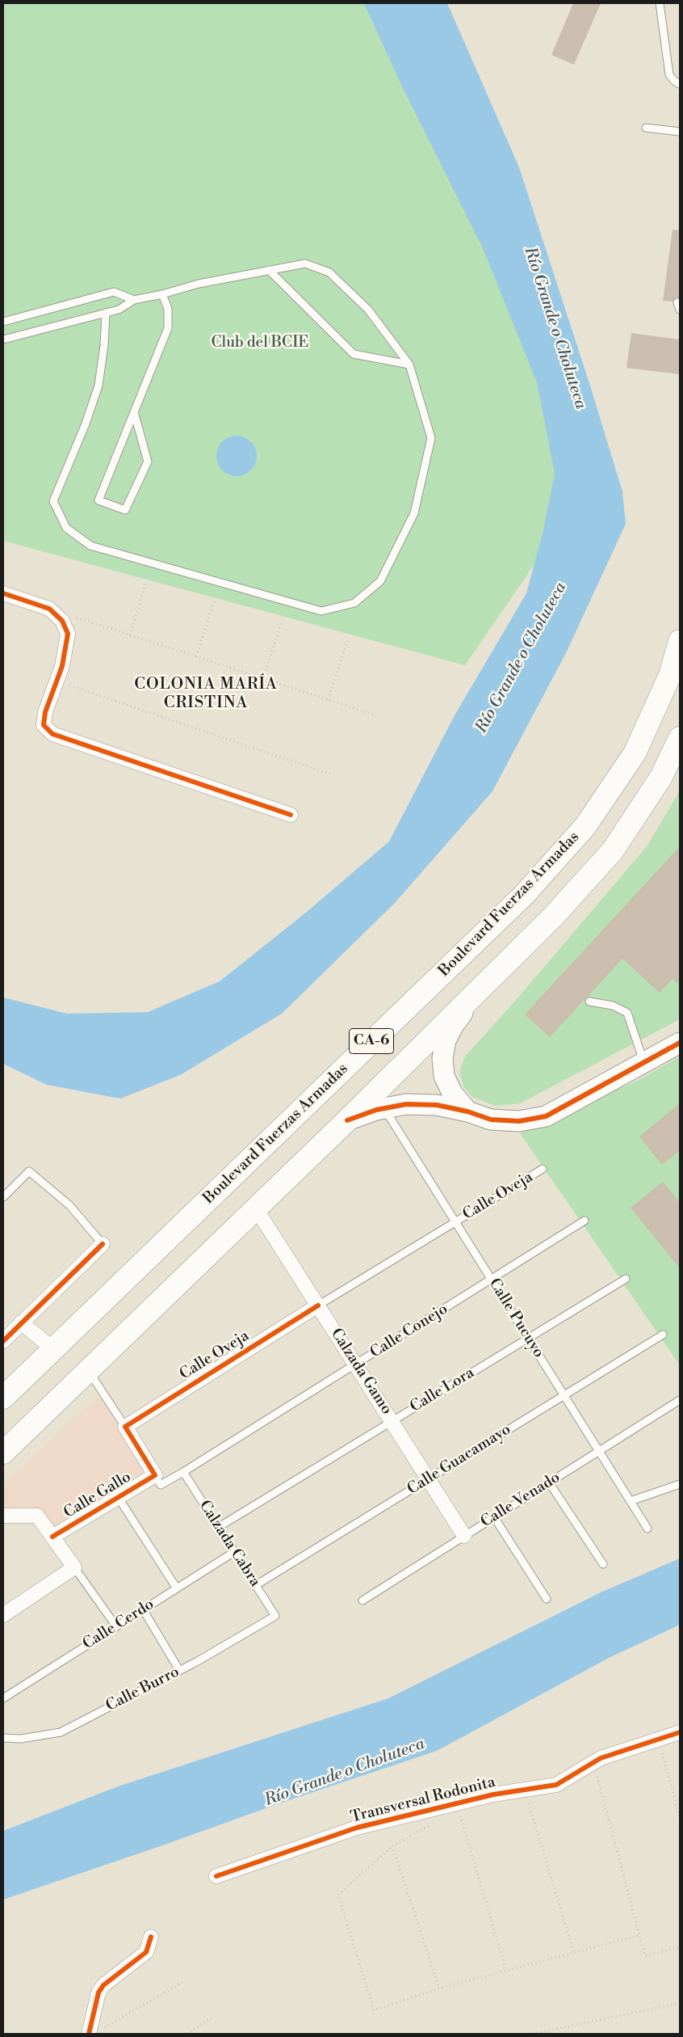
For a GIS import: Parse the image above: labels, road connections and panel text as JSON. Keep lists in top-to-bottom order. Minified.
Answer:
{"streets":{"highway":["Boulevard Fuerzas Armadas","CA-6"],"street":["Calle Oveja","Calzada Gamo","Calle Gallo","Transversal Rodonita"],"lane":["Calle Pucuyo","Calle Conejo","Calle Lora","Calle Guacamayo","Calle Venado","Calzada Cabra","Calle Cerdo","Calle Burro"]},"crossings":[["CA-6","Calzada Gamo"],["Calle Oveja","Calle Pucuyo"],["Calle Oveja","Calzada Gamo"],["Calle Pucuyo","Calle Conejo"],["Calle Pucuyo","Calle Lora"],["Calle Pucuyo","Calle Guacamayo"],["Calle Pucuyo","Calle Venado"],["Calle Conejo","Calzada Gamo"],["Calle Conejo","Calle Gallo"],["Calle Conejo","Calzada Cabra"],["Calzada Gamo","Calle Lora"],["Calzada Gamo","Calle Guacamayo"],["Calzada Gamo","Calle Venado"],["Calle Lora","Calzada Cabra"],["Calle Guacamayo","Calzada Cabra"],["Calzada Cabra","Calle Cerdo"],["Calzada Cabra","Calle Burro"]],"districts":["COLONIA MARÍA CRISTINA"],"water":["Río Grande o Choluteca"],"parks":["Club del BCIE"]}
